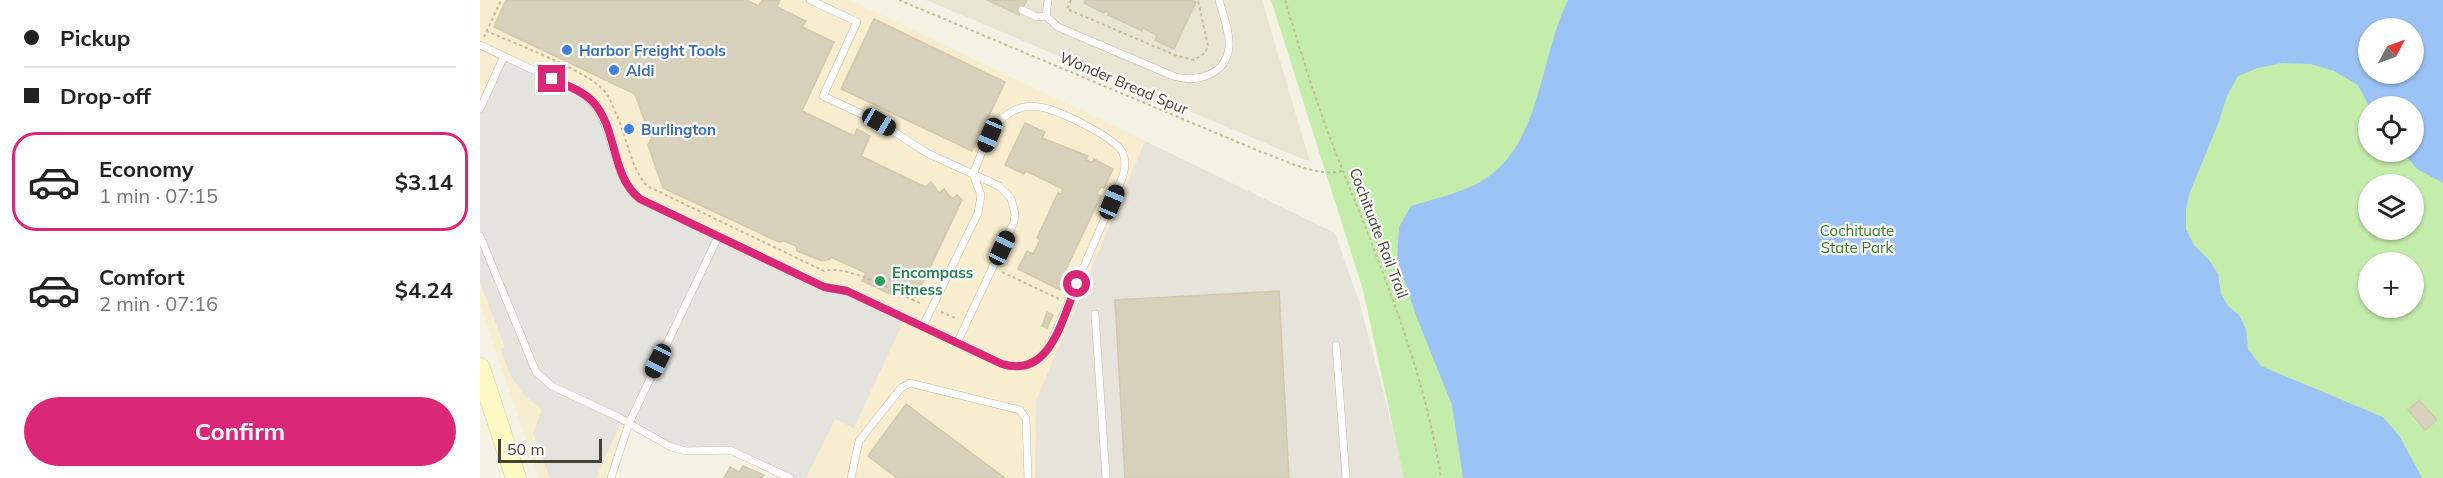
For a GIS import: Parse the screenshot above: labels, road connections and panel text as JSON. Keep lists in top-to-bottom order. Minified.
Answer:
{"streets":{"path":["Wonder Bread Spur","Cochituate Rail Trail"]},"crossings":[["Wonder Bread Spur","Cochituate Rail Trail"]],"parks":["Cochituate State Park"],"places":["Harbor Freight Tools","Aldi","Burlington","Encompass Fitness"],"scale_bar":"50 m","north":"top right","page":{"banner":["Pickup","Drop-off"],"map_buttons":"+","list":[{"name":"Economy","note":"1 min · 07:15","value":"$3.14"},{"name":"Comfort","note":"2 min · 07:16","value":"$4.24"}],"buttons":"Confirm","scale":"50 m"}}
